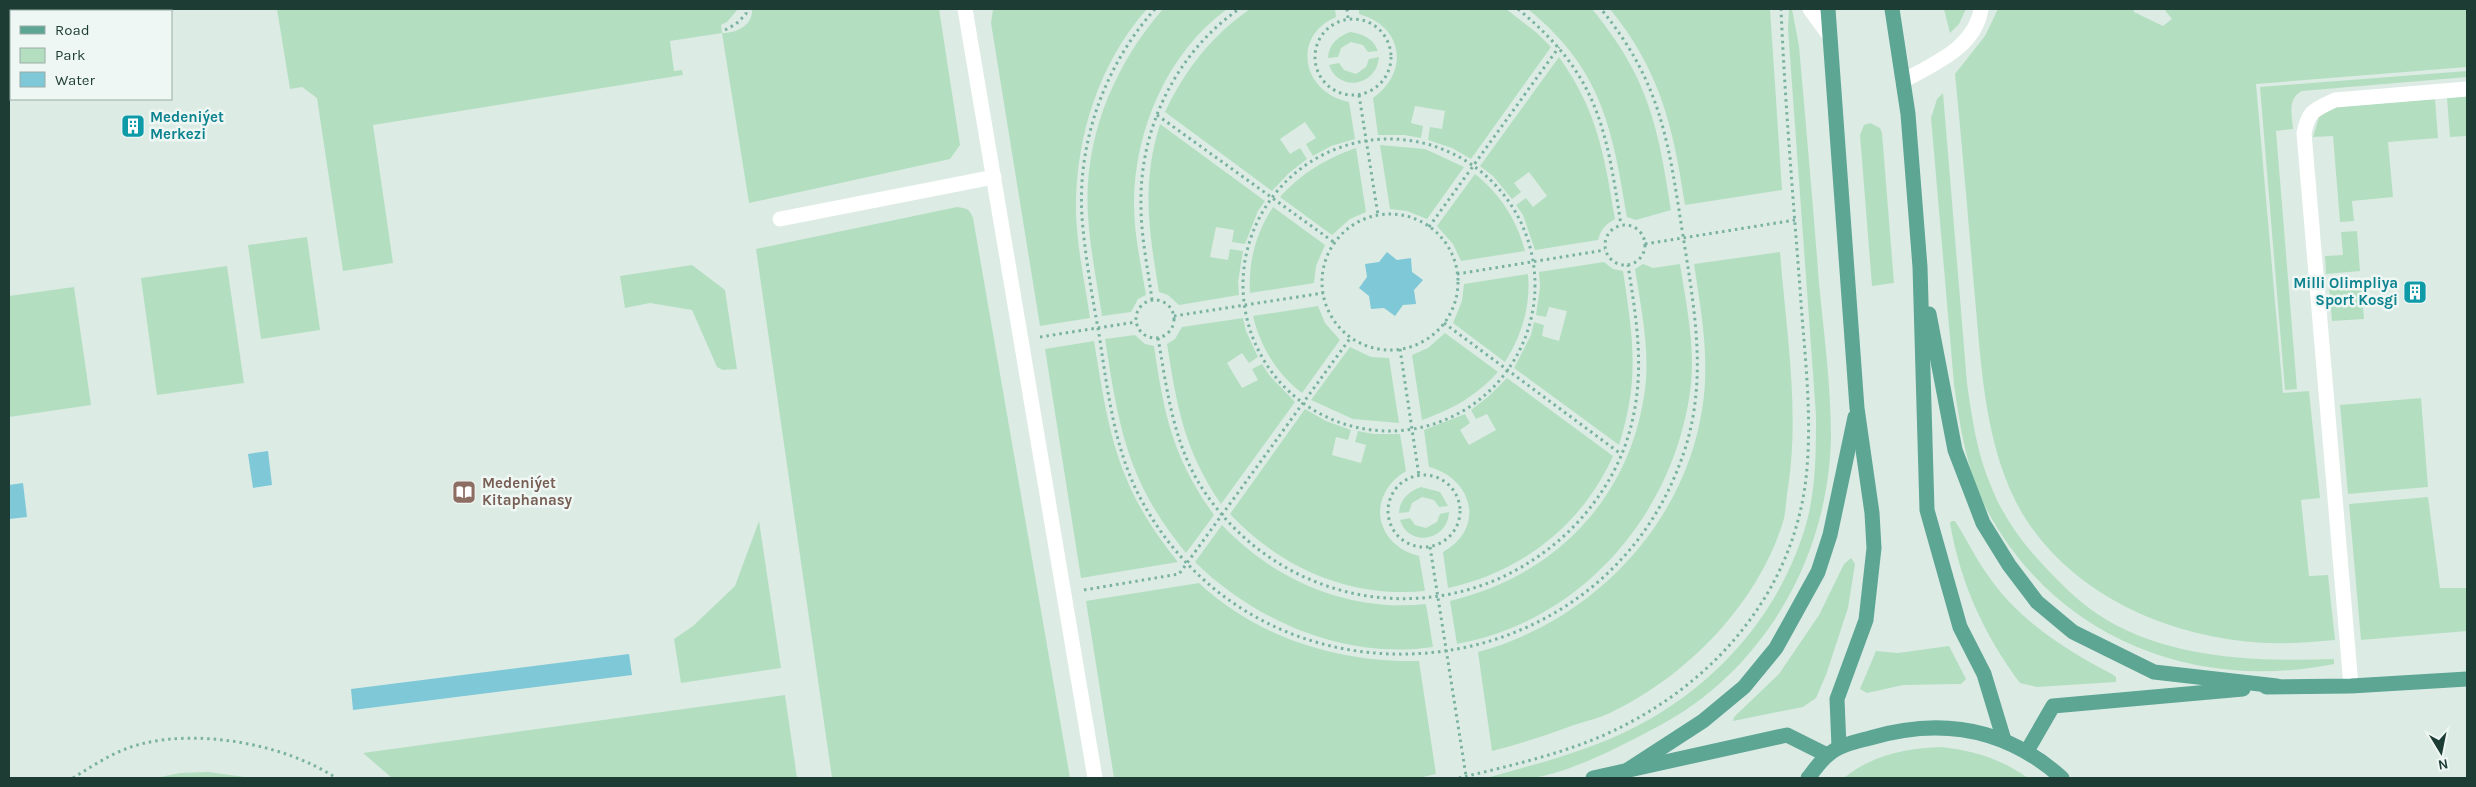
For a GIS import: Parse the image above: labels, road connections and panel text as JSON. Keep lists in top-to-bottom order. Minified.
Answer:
{"places":{"building":["Medeniýet Merkezi","Milli Olimpliya Sport Kosgi"],"library":["Medeniýet Kitaphanasy"]},"legend":["Road","Park","Water"],"north":"bottom"}
